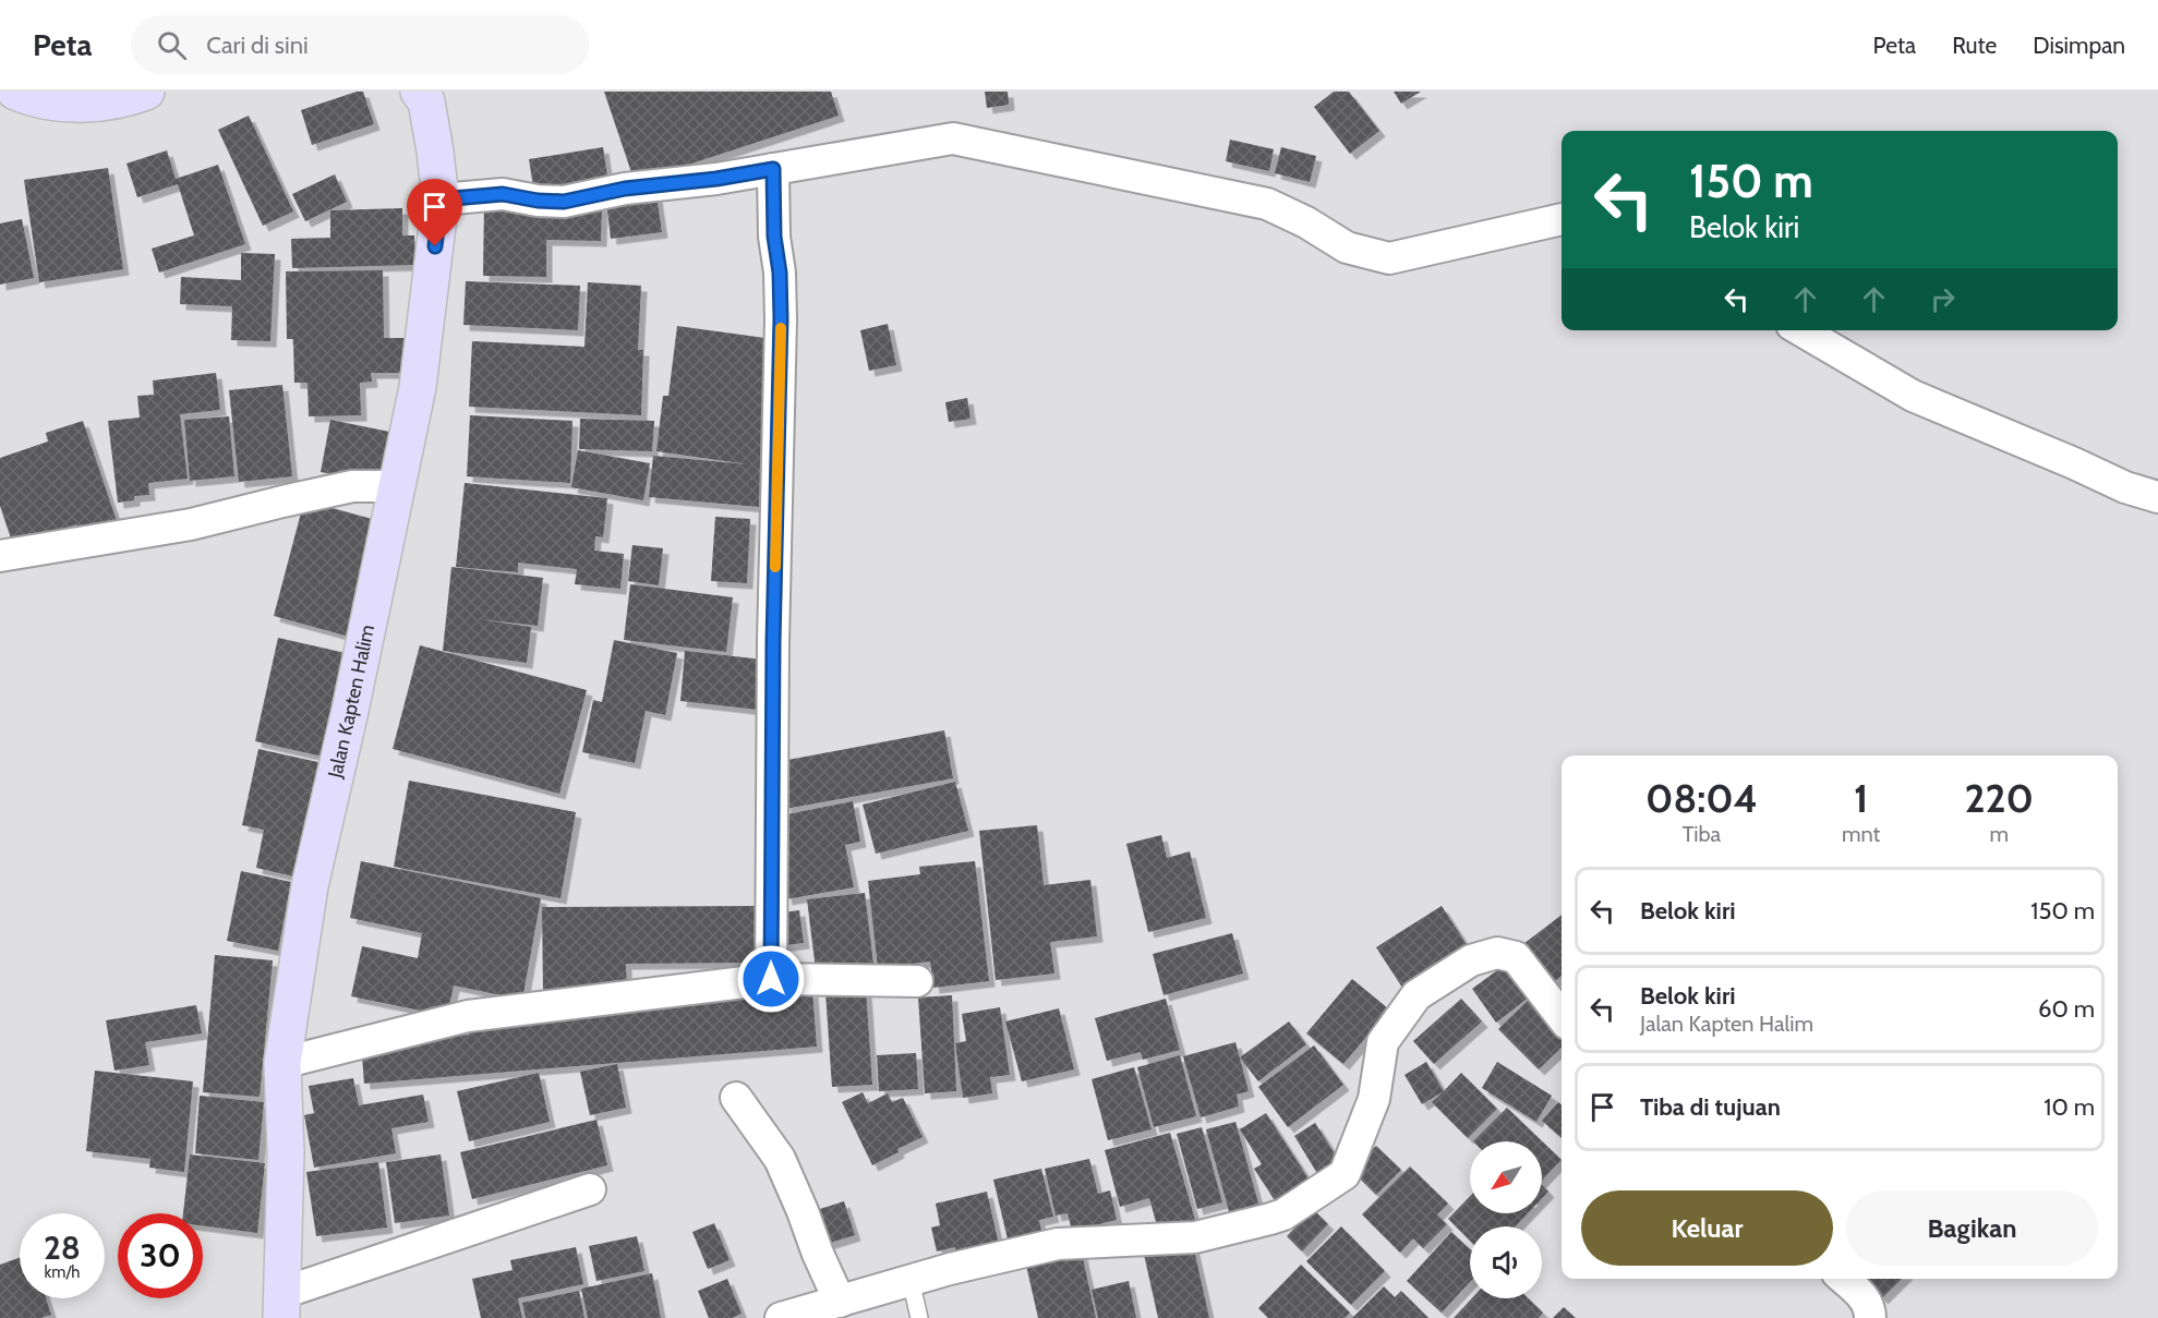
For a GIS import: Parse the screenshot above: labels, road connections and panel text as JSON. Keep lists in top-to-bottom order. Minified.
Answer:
{"streets":{"main road":["Jalan Kapten Halim"]},"north":"bottom left","page":{"header":"Peta","search":"Cari di sini","nav":["Peta","Rute","Disimpan"],"turn":["150 m","Belok kiri"],"eta":["08:04","Tiba","1","mnt","220","m"],"list":[{"name":"Belok kiri","value":"150 m"},{"name":"Belok kiri","note":"Jalan Kapten Halim","value":"60 m"},{"name":"Tiba di tujuan","value":"10 m"}],"buttons":["Keluar","Bagikan"],"speed":"28 km/h","limit":"30"}}
